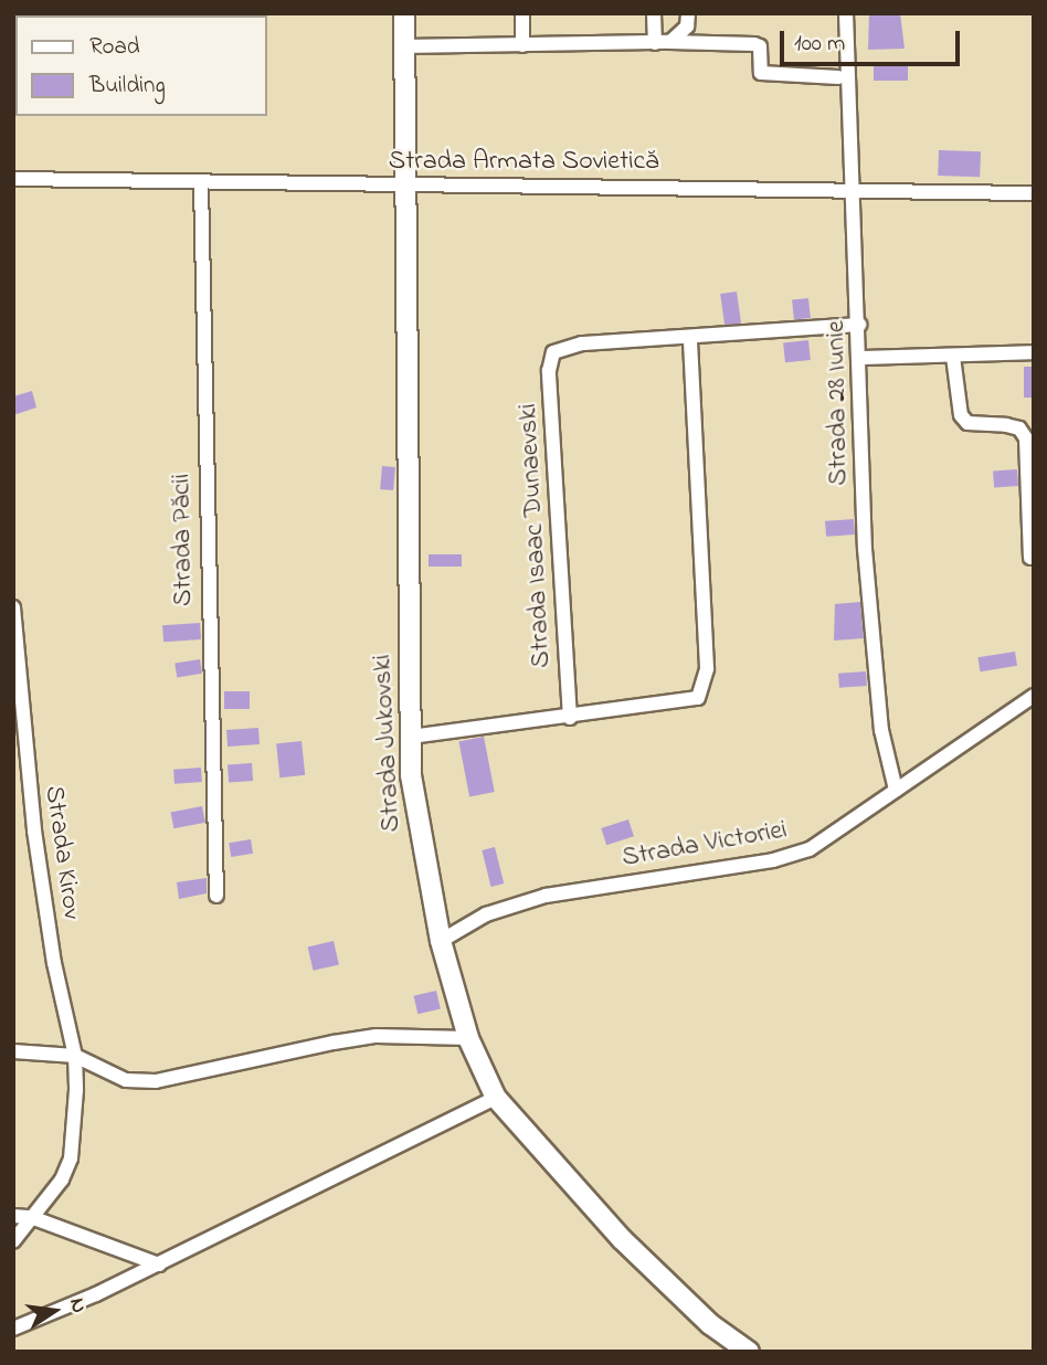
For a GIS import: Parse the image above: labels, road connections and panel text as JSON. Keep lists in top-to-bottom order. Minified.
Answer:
{"streets":{"main road":["Strada Jukovski"],"street":["Strada Armata Sovietică","Strada 28 Iunie","Strada Isaac Dunaevski","Strada Păcii","Strada Victoriei","Strada Kirov"]},"crossings":[["Strada Armata Sovietică","Strada 28 Iunie"],["Strada Armata Sovietică","Strada Păcii"],["Strada Armata Sovietică","Strada Jukovski"],["Strada 28 Iunie","Strada Victoriei"],["Strada Jukovski","Strada Victoriei"]],"legend":["Road","Building"],"scale_bar":"100 m","north":"right"}
